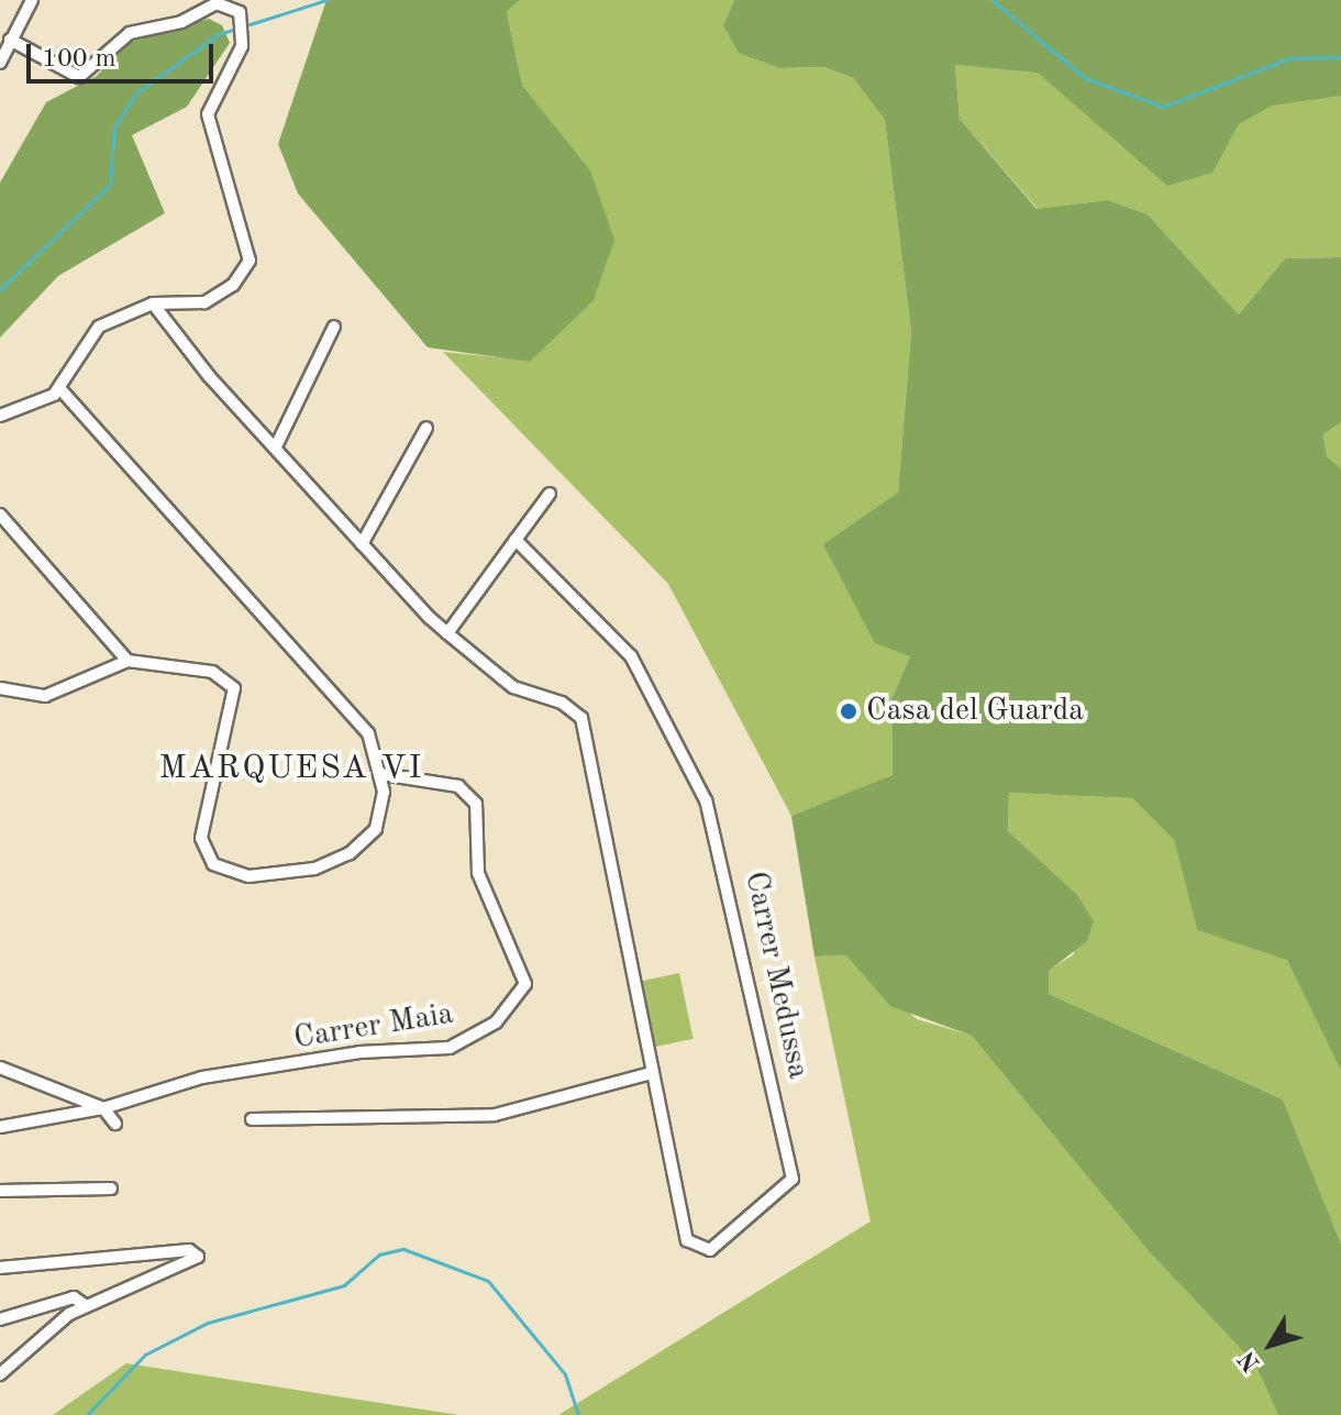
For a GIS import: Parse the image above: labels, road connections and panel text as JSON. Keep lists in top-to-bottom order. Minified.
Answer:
{"streets":{"street":["Carrer Medussa","Carrer Maia"]},"districts":["MARQUESA VI"],"places":["Casa del Guarda"],"scale_bar":"100 m","north":"bottom left"}
